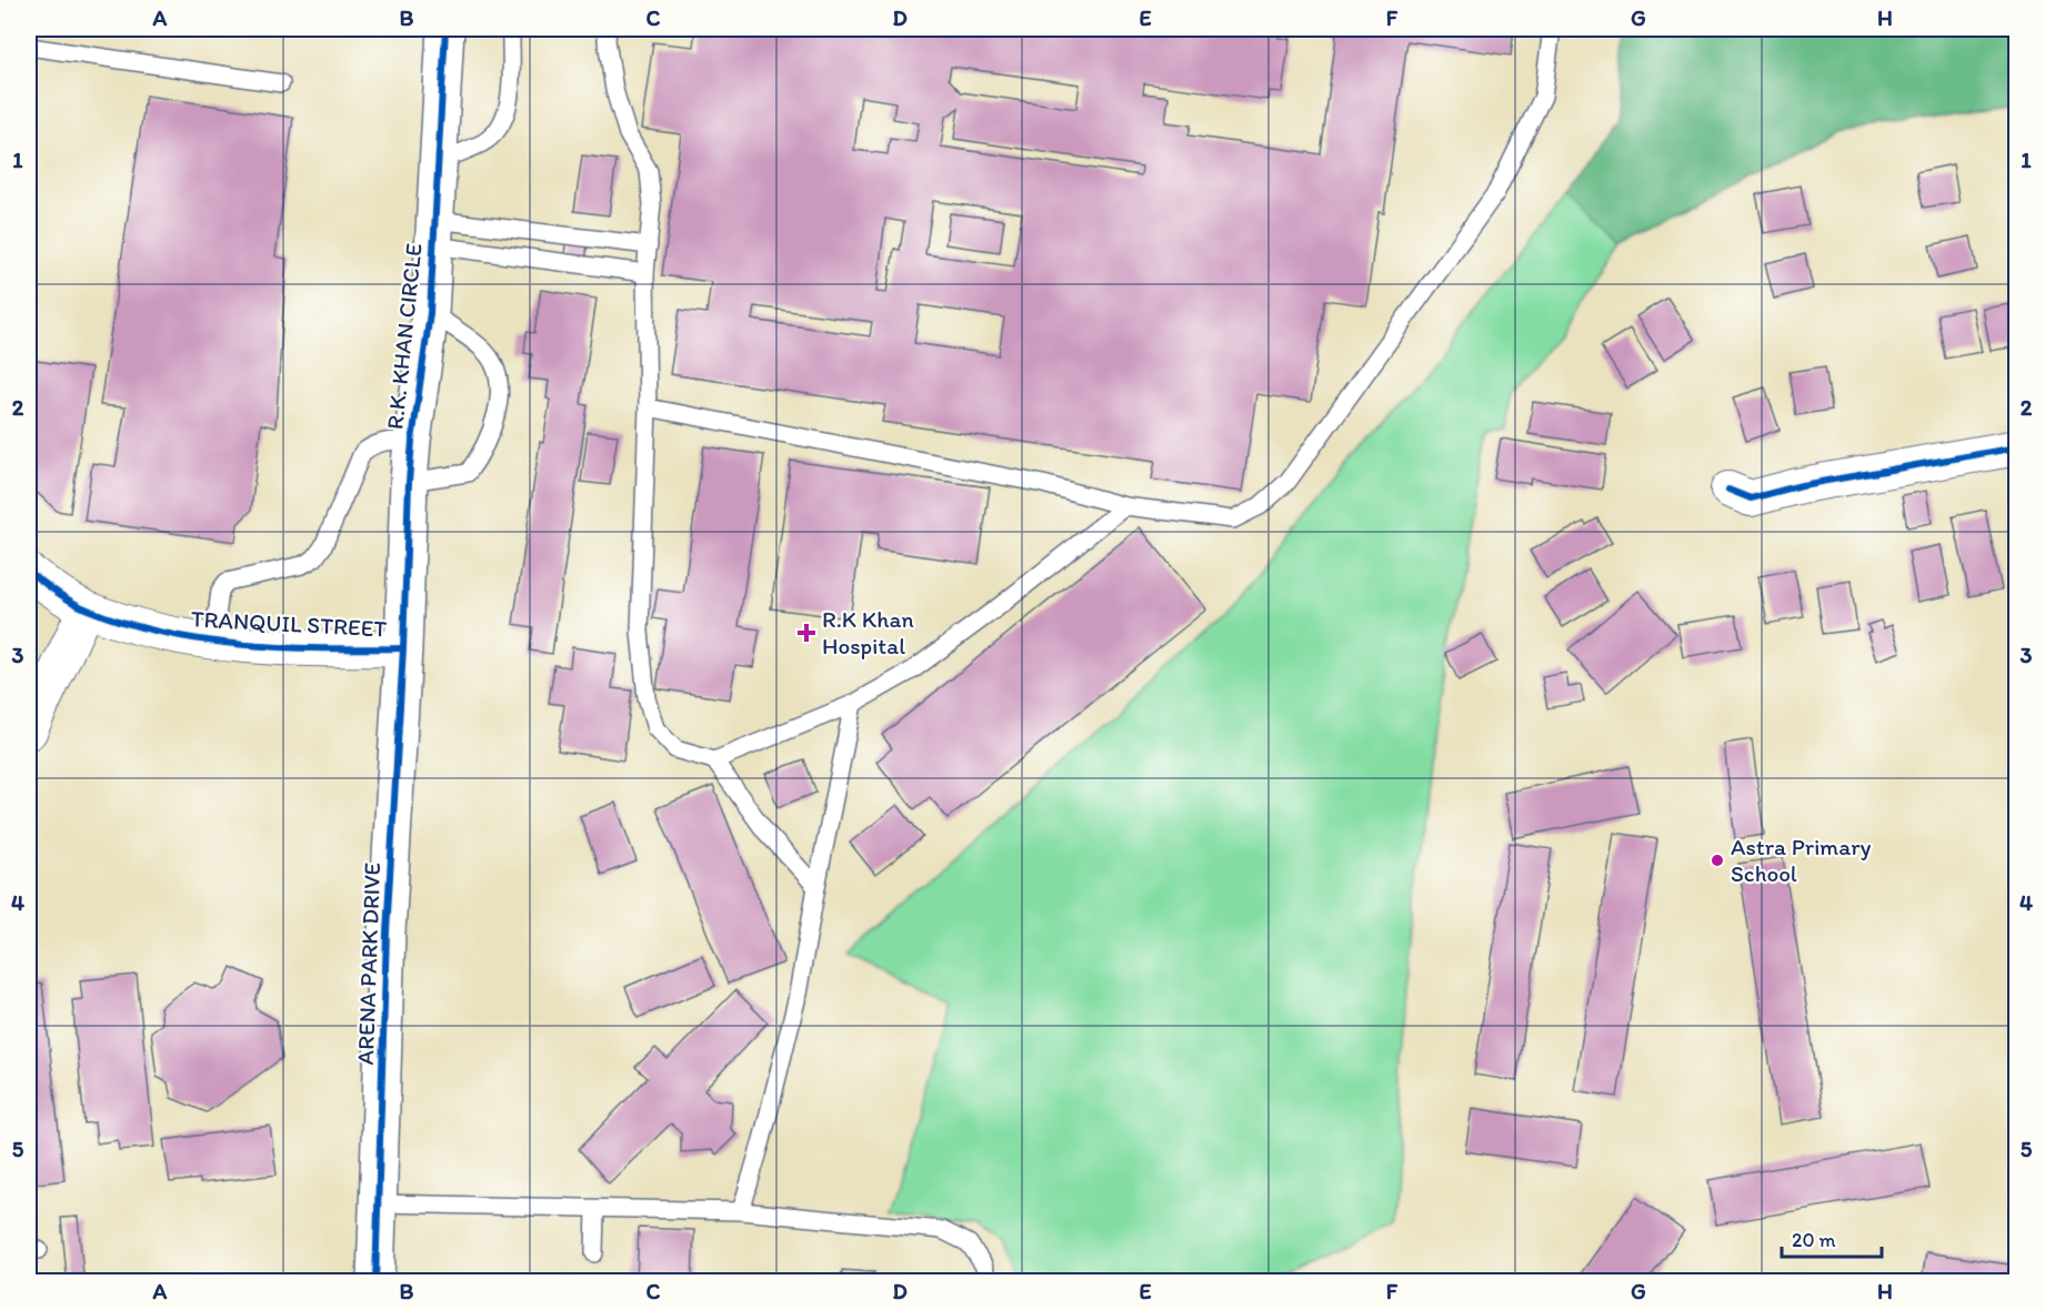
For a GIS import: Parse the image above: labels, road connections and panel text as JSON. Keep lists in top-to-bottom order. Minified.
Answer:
{"streets":{"street":["R.K. KHAN CIRCLE","TRANQUIL STREET","ARENA PARK DRIVE"]},"crossings":[["R.K. KHAN CIRCLE","TRANQUIL STREET"],["R.K. KHAN CIRCLE","ARENA PARK DRIVE"],["TRANQUIL STREET","ARENA PARK DRIVE"]],"places":{"health":["R.K Khan Hospital"],"other":["Astra Primary School"]},"scale_bar":"20 m","grid":{"columns":["A","B","C","D","E","F","G","H"],"rows":["1","2","3","4","5"]}}
